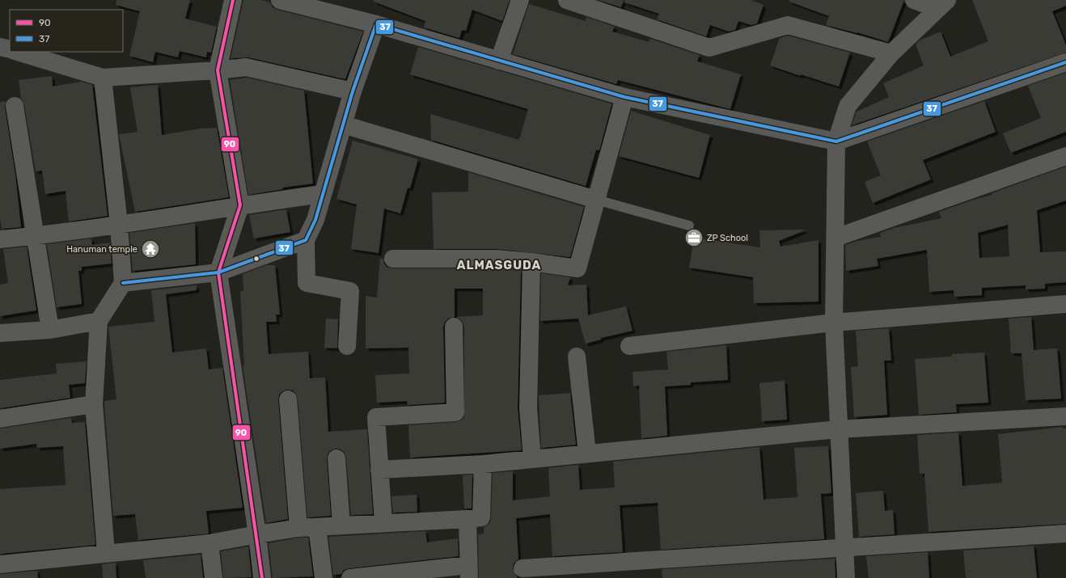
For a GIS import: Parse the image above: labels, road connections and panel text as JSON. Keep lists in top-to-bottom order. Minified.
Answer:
{"districts":["ALMASGUDA"],"places":{"office":["ZP School"],"temple":["Hanuman temple"]},"lines":["transit line 90","transit line 37"],"legend":["90","37"]}
